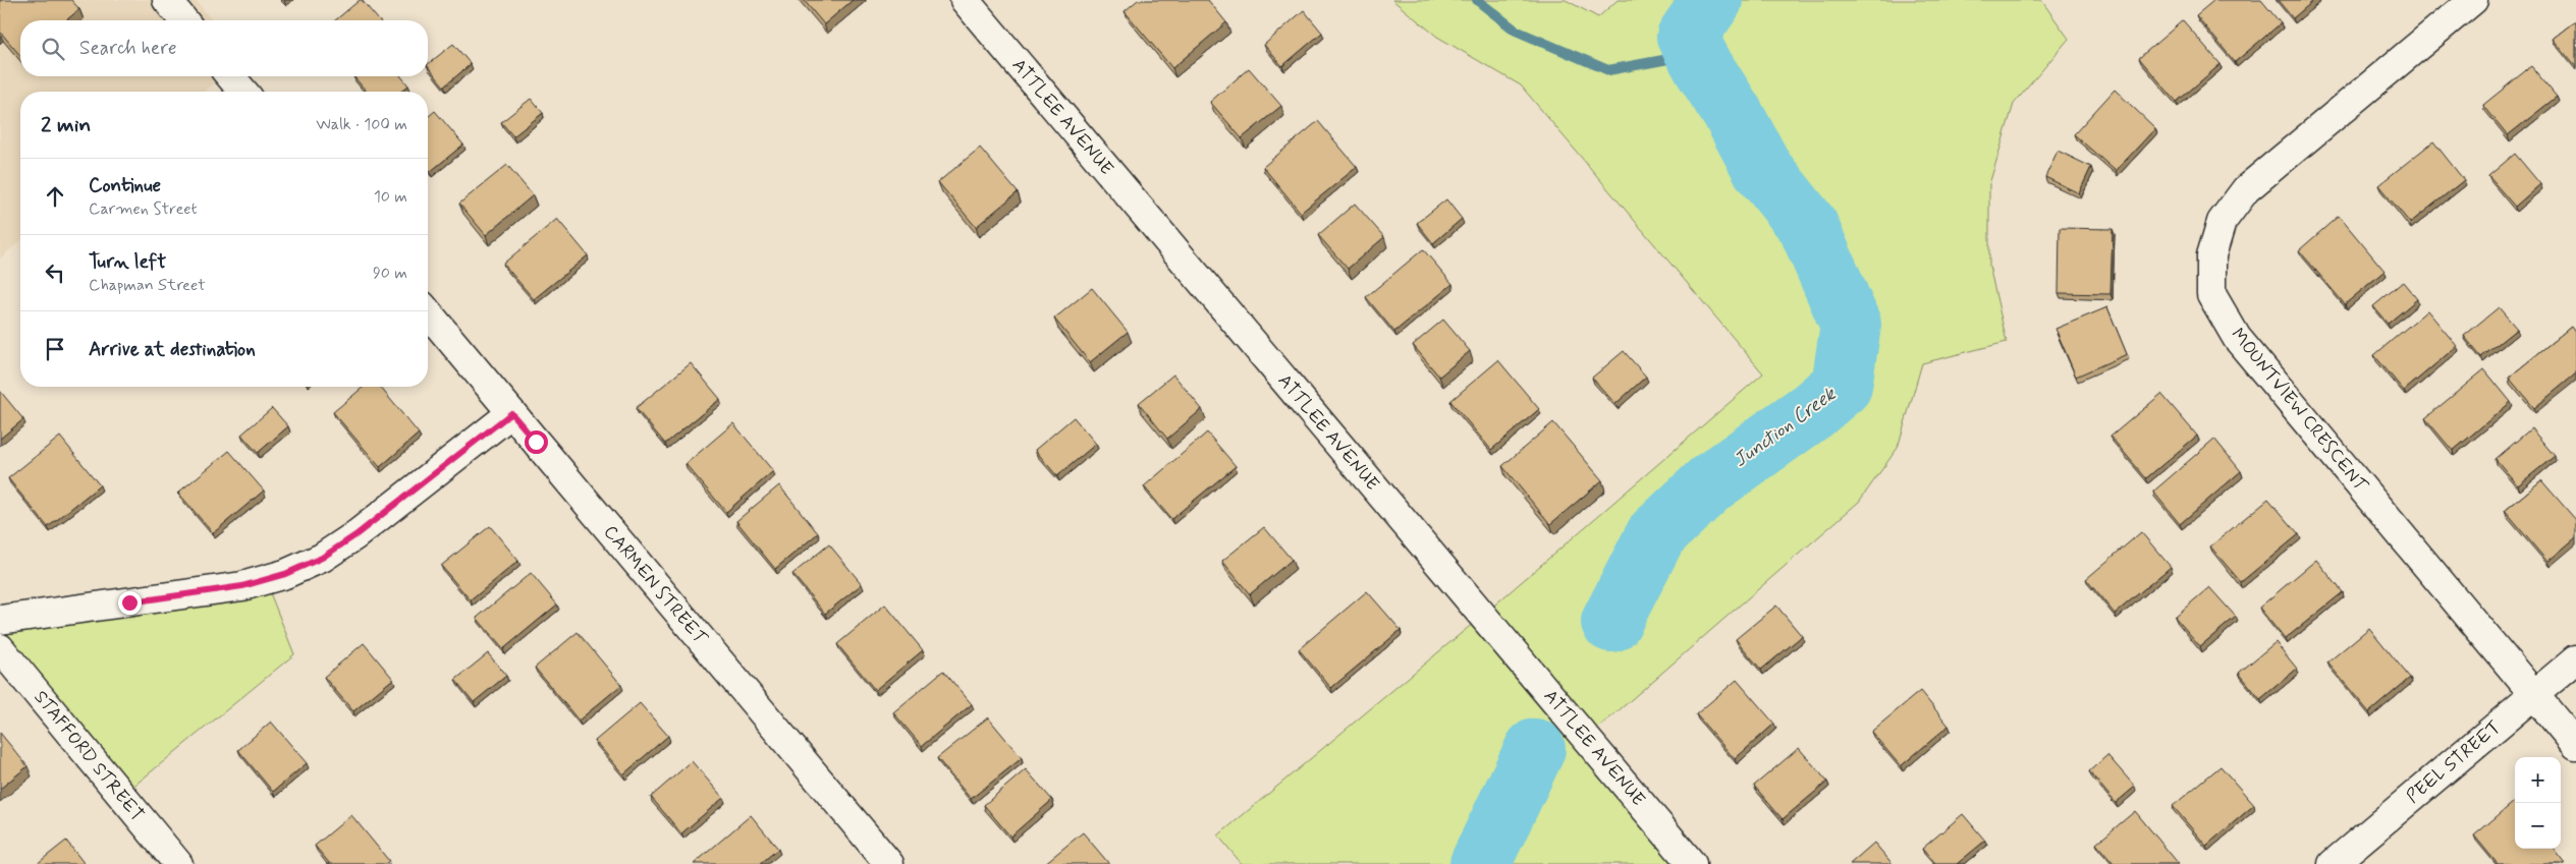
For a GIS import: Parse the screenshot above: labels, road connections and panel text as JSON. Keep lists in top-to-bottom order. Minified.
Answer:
{"streets":{"street":["ATTLEE AVENUE","MOUNTVIEW CRESCENT","CARMEN STREET","STAFFORD STREET","PEEL STREET"]},"crossings":[["MOUNTVIEW CRESCENT","PEEL STREET"]],"water":["Junction Creek"],"page":{"search":"Search here","heading":["2 min","Walk · 100 m"],"list":[["Continue","Carmen Street","10 m"],["Turn left","Chapman Street","90 m"],"Arrive at destination"],"map_buttons":["+","−"]}}
